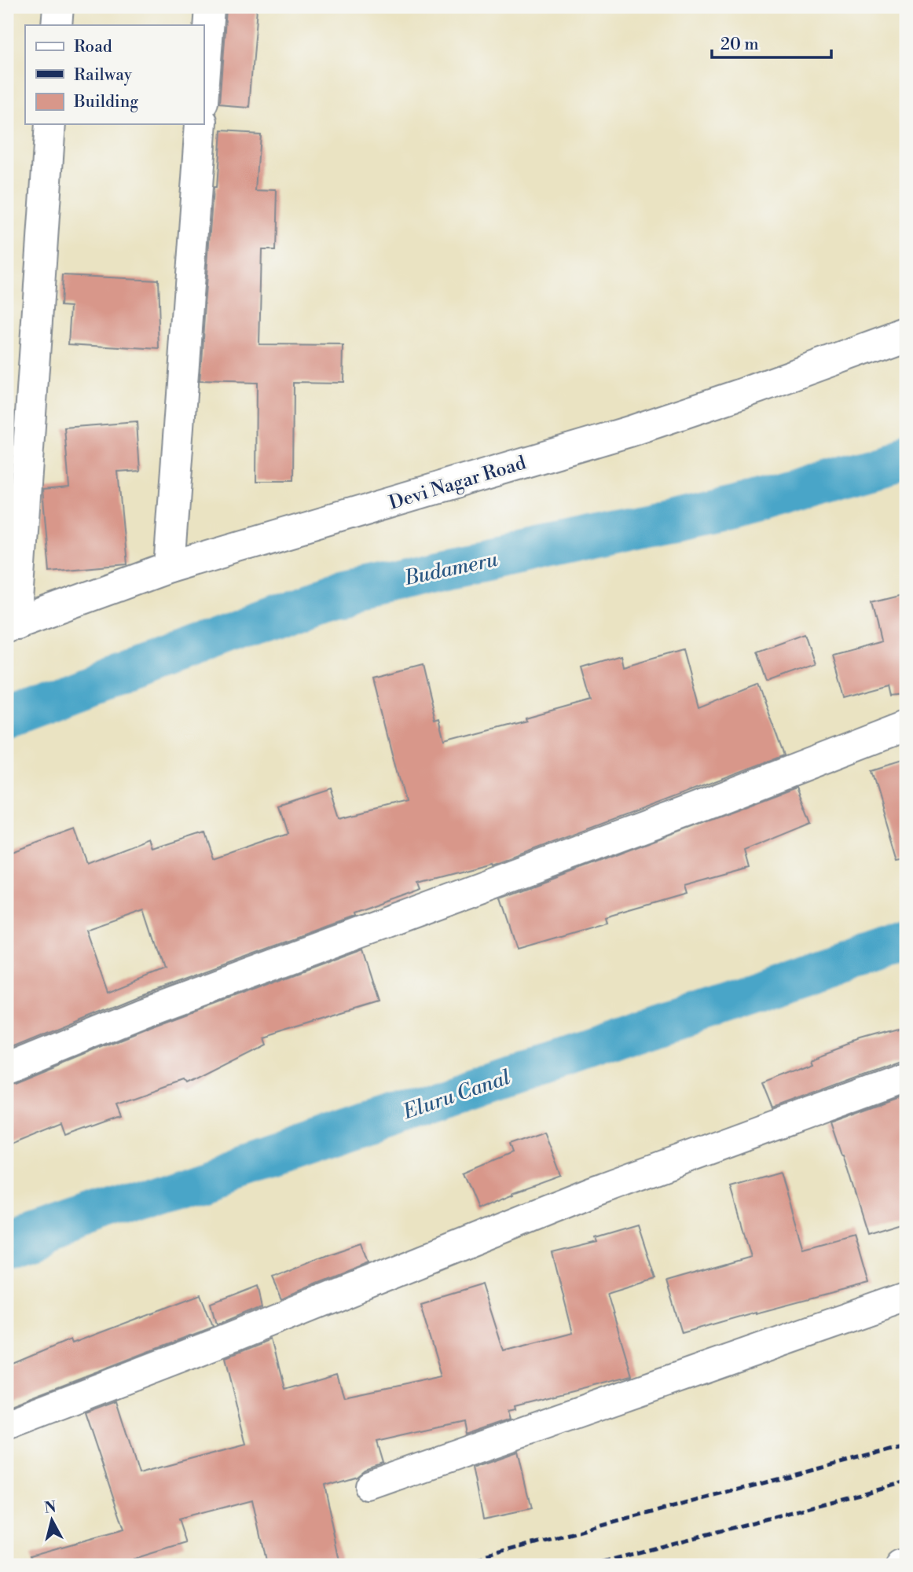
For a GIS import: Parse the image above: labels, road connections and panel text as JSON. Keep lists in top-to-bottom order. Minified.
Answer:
{"streets":{"street":["Devi Nagar Road"]},"water":["Budameru","Eluru Canal"],"legend":["Road","Railway","Building"],"scale_bar":"20 m","north":"top"}
